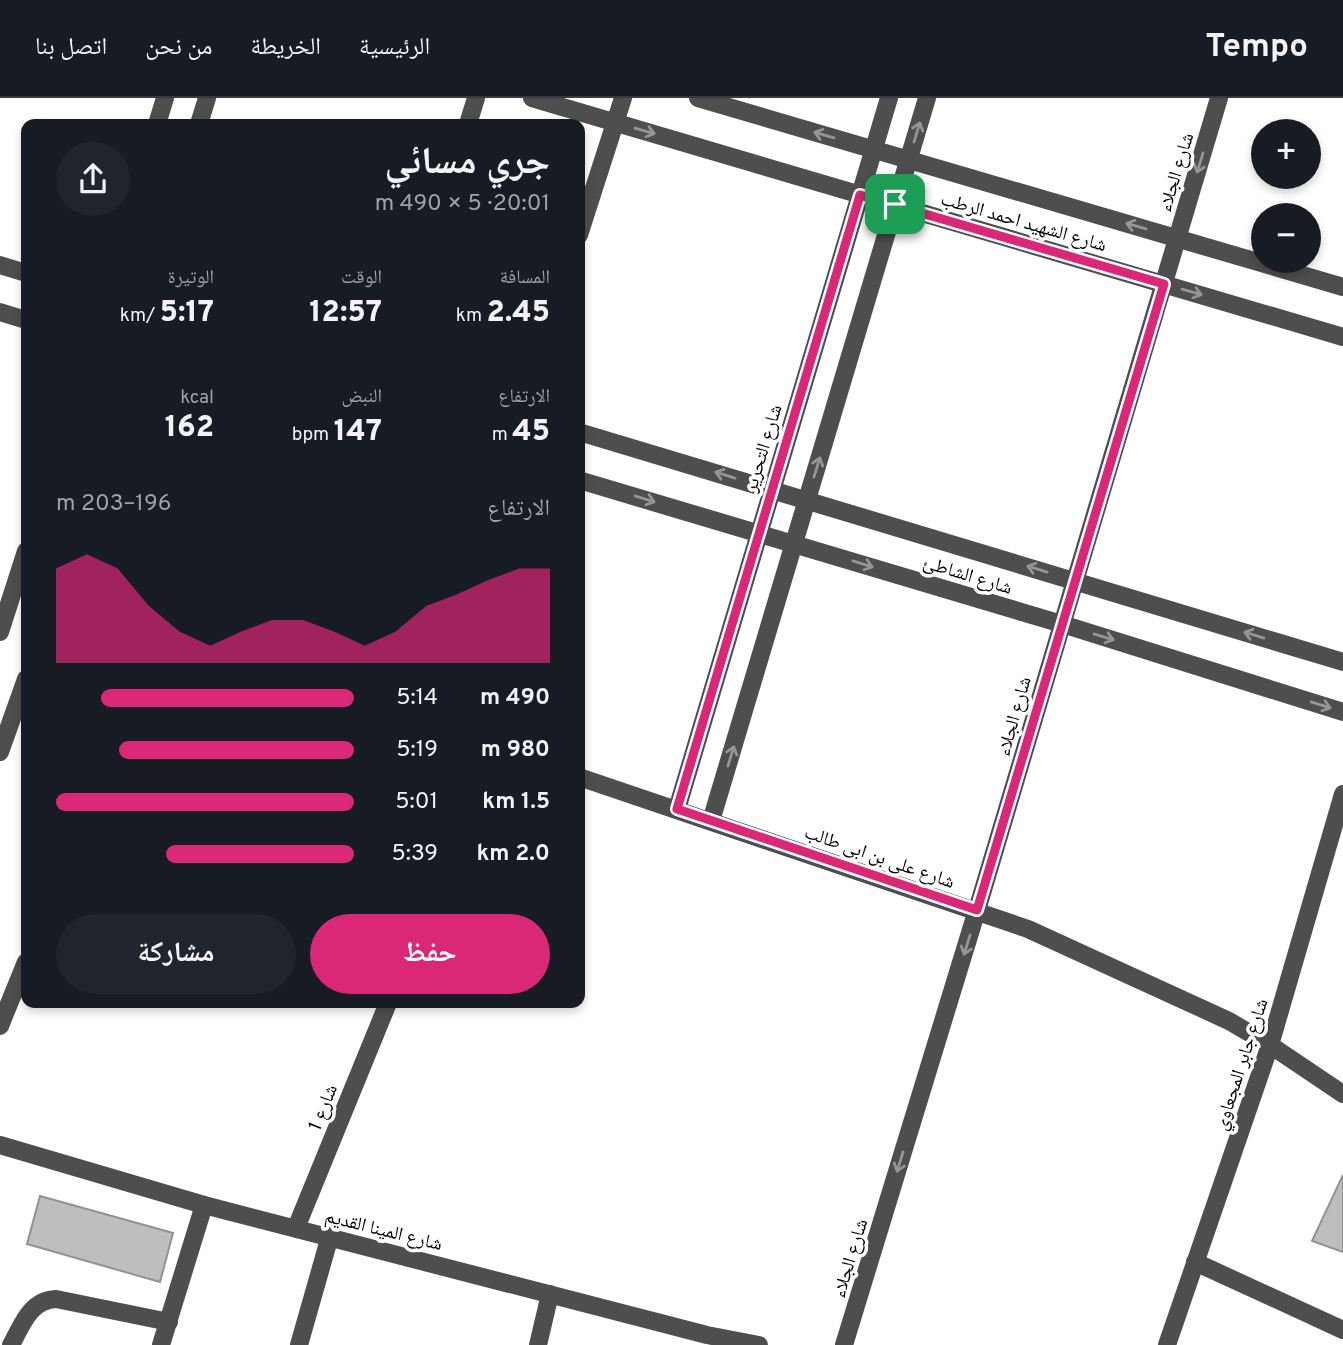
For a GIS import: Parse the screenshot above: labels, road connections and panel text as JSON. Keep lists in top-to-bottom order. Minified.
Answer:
{"streets":{"street":["شارع الجلاء","شارع الشهيد احمد الرطب","شارع التحرير","شارع الشاطئ","شارع على بن ابى طالب","شارع جابر المجعاوي","شارع 1","شارع المينا القديم"]},"crossings":[["شارع الجلاء","شارع الشهيد احمد الرطب"],["شارع الجلاء","شارع الشاطئ"],["شارع الجلاء","شارع على بن ابى طالب"],["شارع الشهيد احمد الرطب","شارع التحرير"],["شارع التحرير","شارع الشاطئ"],["شارع التحرير","شارع على بن ابى طالب"],["شارع على بن ابى طالب","شارع جابر المجعاوي"],["شارع 1","شارع المينا القديم"]],"one_way":["شارع الجلاء"],"page":{"header":"Tempo","nav":["الرئيسية","الخريطة","من نحن","اتصل بنا"],"map_buttons":["+","−"],"heading":["جري مسائي","20:01 · 5 × 490 m"],"stats":[["المسافة","2.45 km"],["الوقت","12:57"],["الوتيرة","5:17 /km"],["الارتفاع","45 m"],["النبض","147 bpm"],["kcal","162"]],"chart":["الارتفاع","196–203 m"],"list":[{"name":"490 m","note":"5:14"},{"name":"980 m","note":"5:19"},{"name":"1.5 km","note":"5:01"},{"name":"2.0 km","note":"5:39"}],"buttons":["حفظ","مشاركة"]}}
